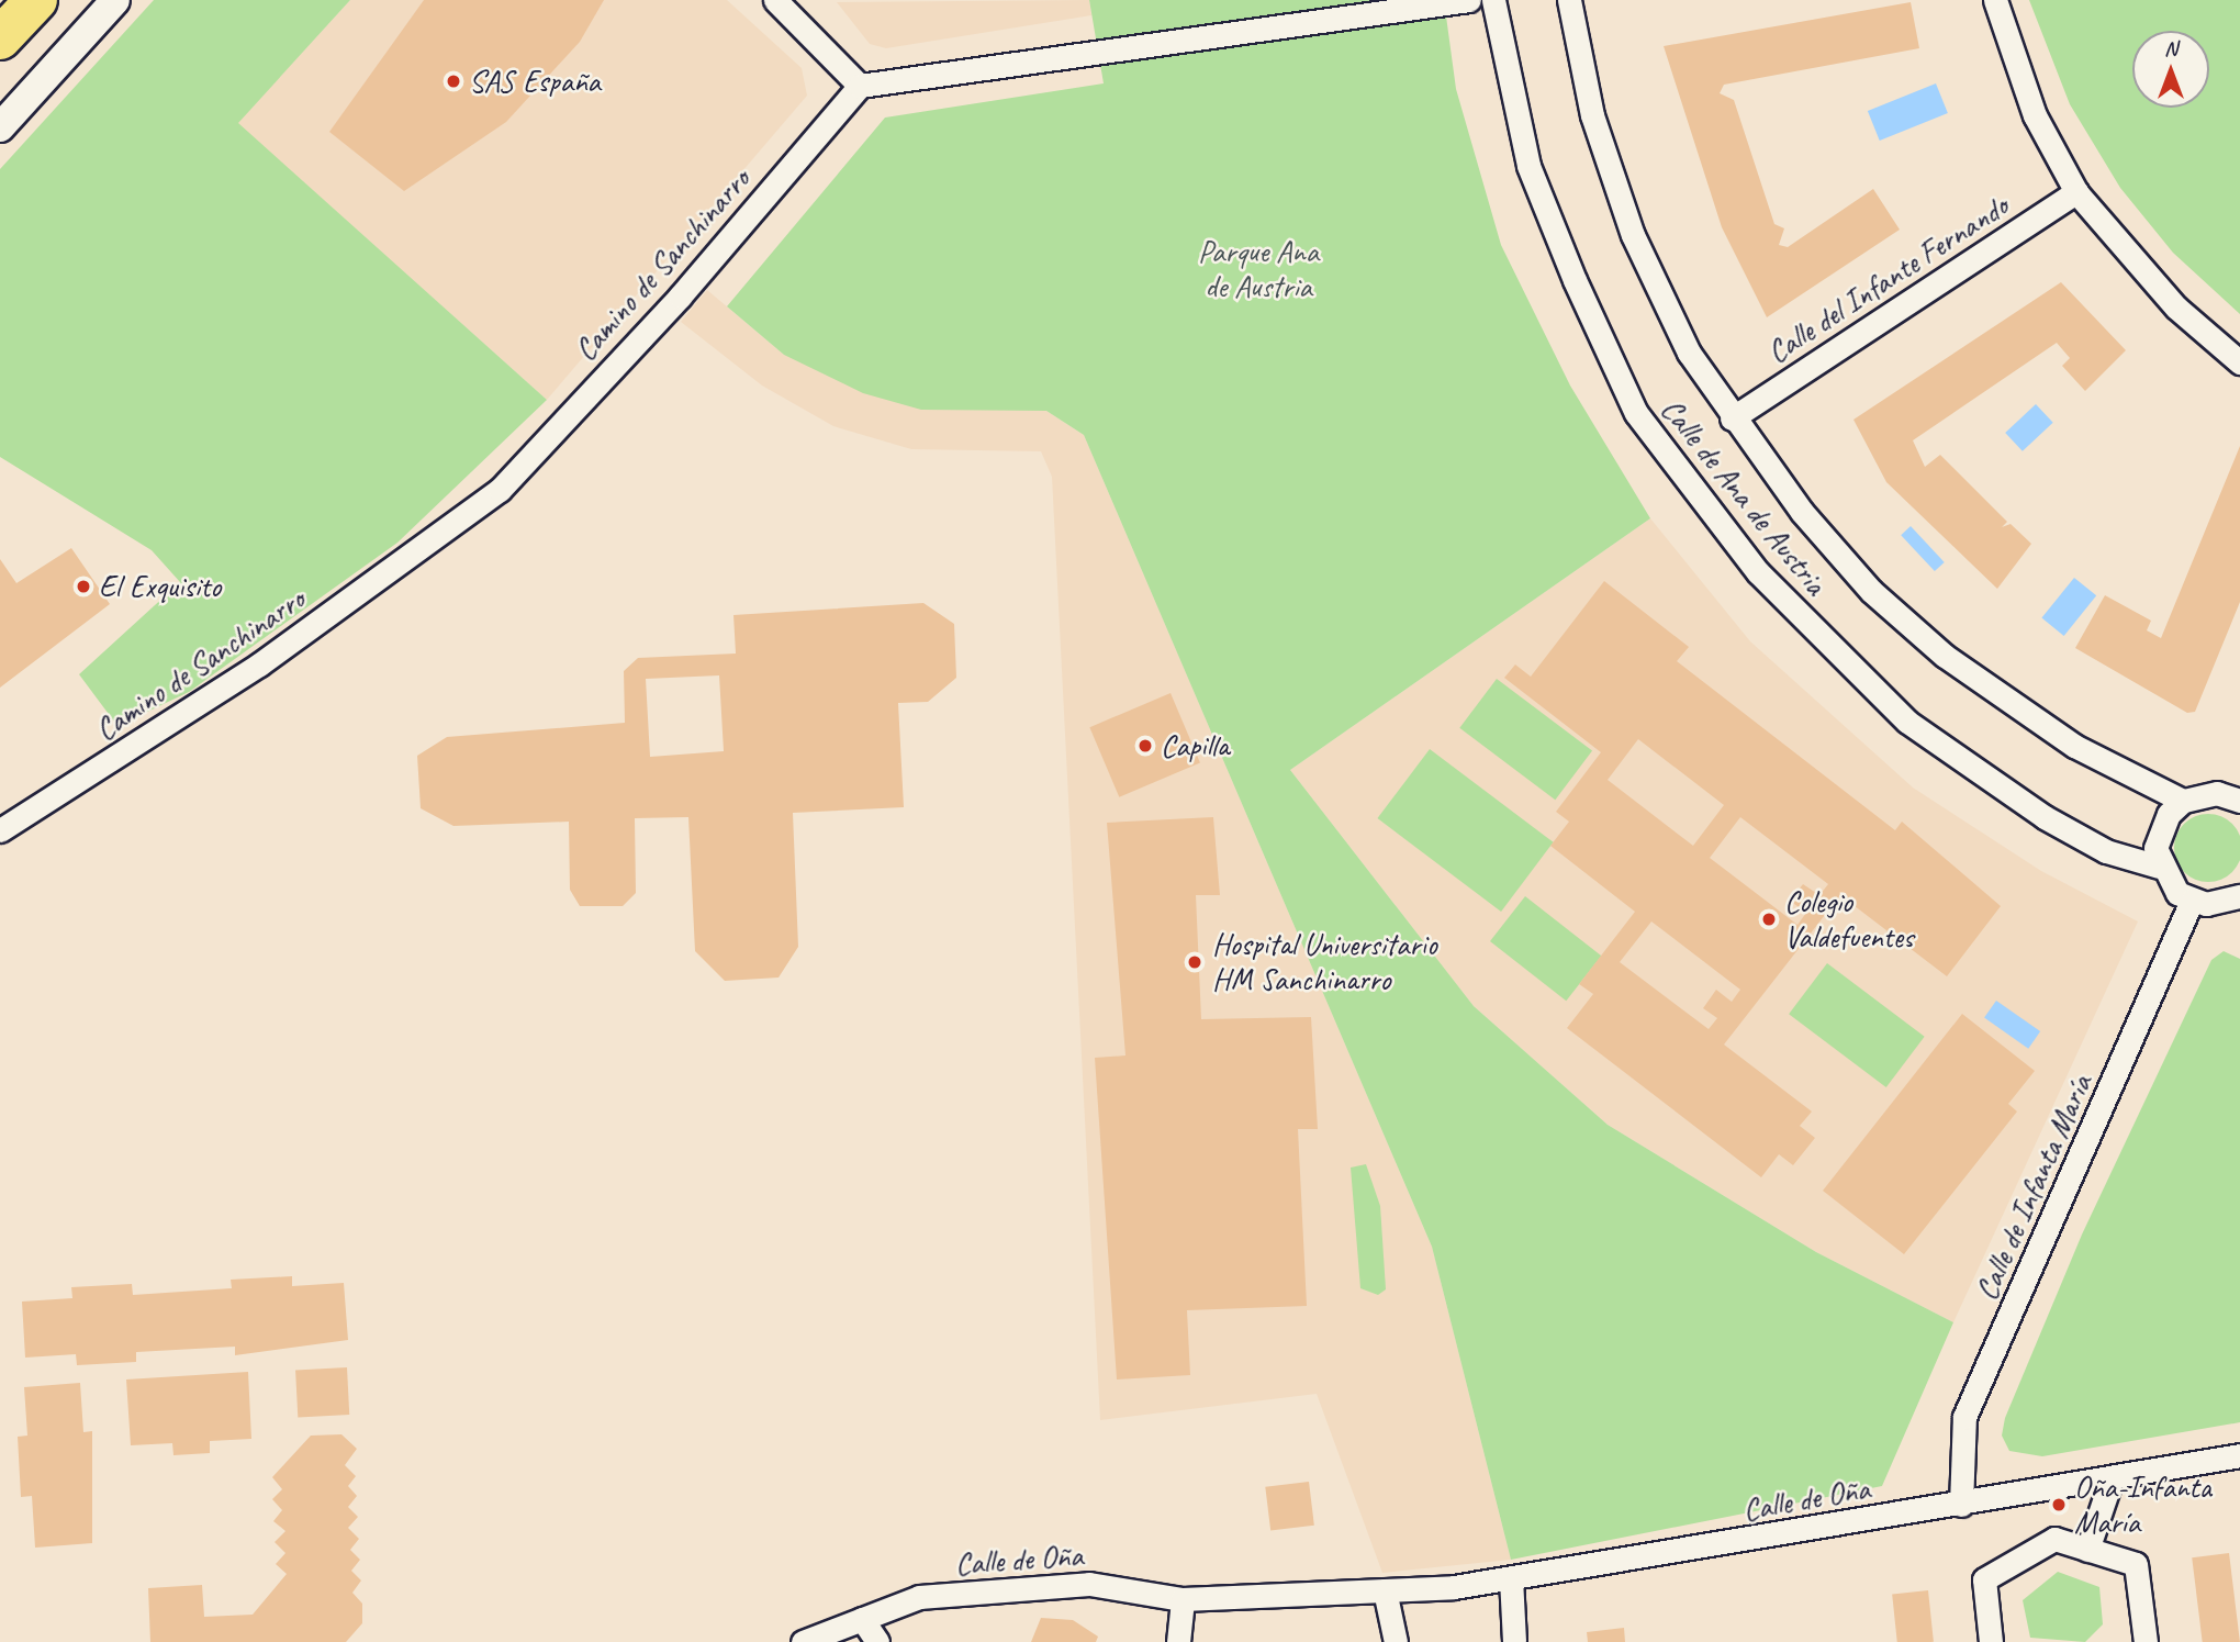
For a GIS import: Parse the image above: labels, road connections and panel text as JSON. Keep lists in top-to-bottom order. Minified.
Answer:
{"streets":{"street":["Camino de Sanchinarro","Calle del Infante Fernando","Calle de Ana de Austria","Calle de Infanta María","Calle de Oña"]},"crossings":[["Calle del Infante Fernando","Calle de Ana de Austria"],["Calle de Infanta María","Calle de Oña"]],"parks":["Parque Ana de Austria"],"places":["SAS España","El Exquisito","Capilla","Colegio Valdefuentes","Hospital Universitario HM Sanchinarro","Oña-Infanta María"],"north":"top"}
